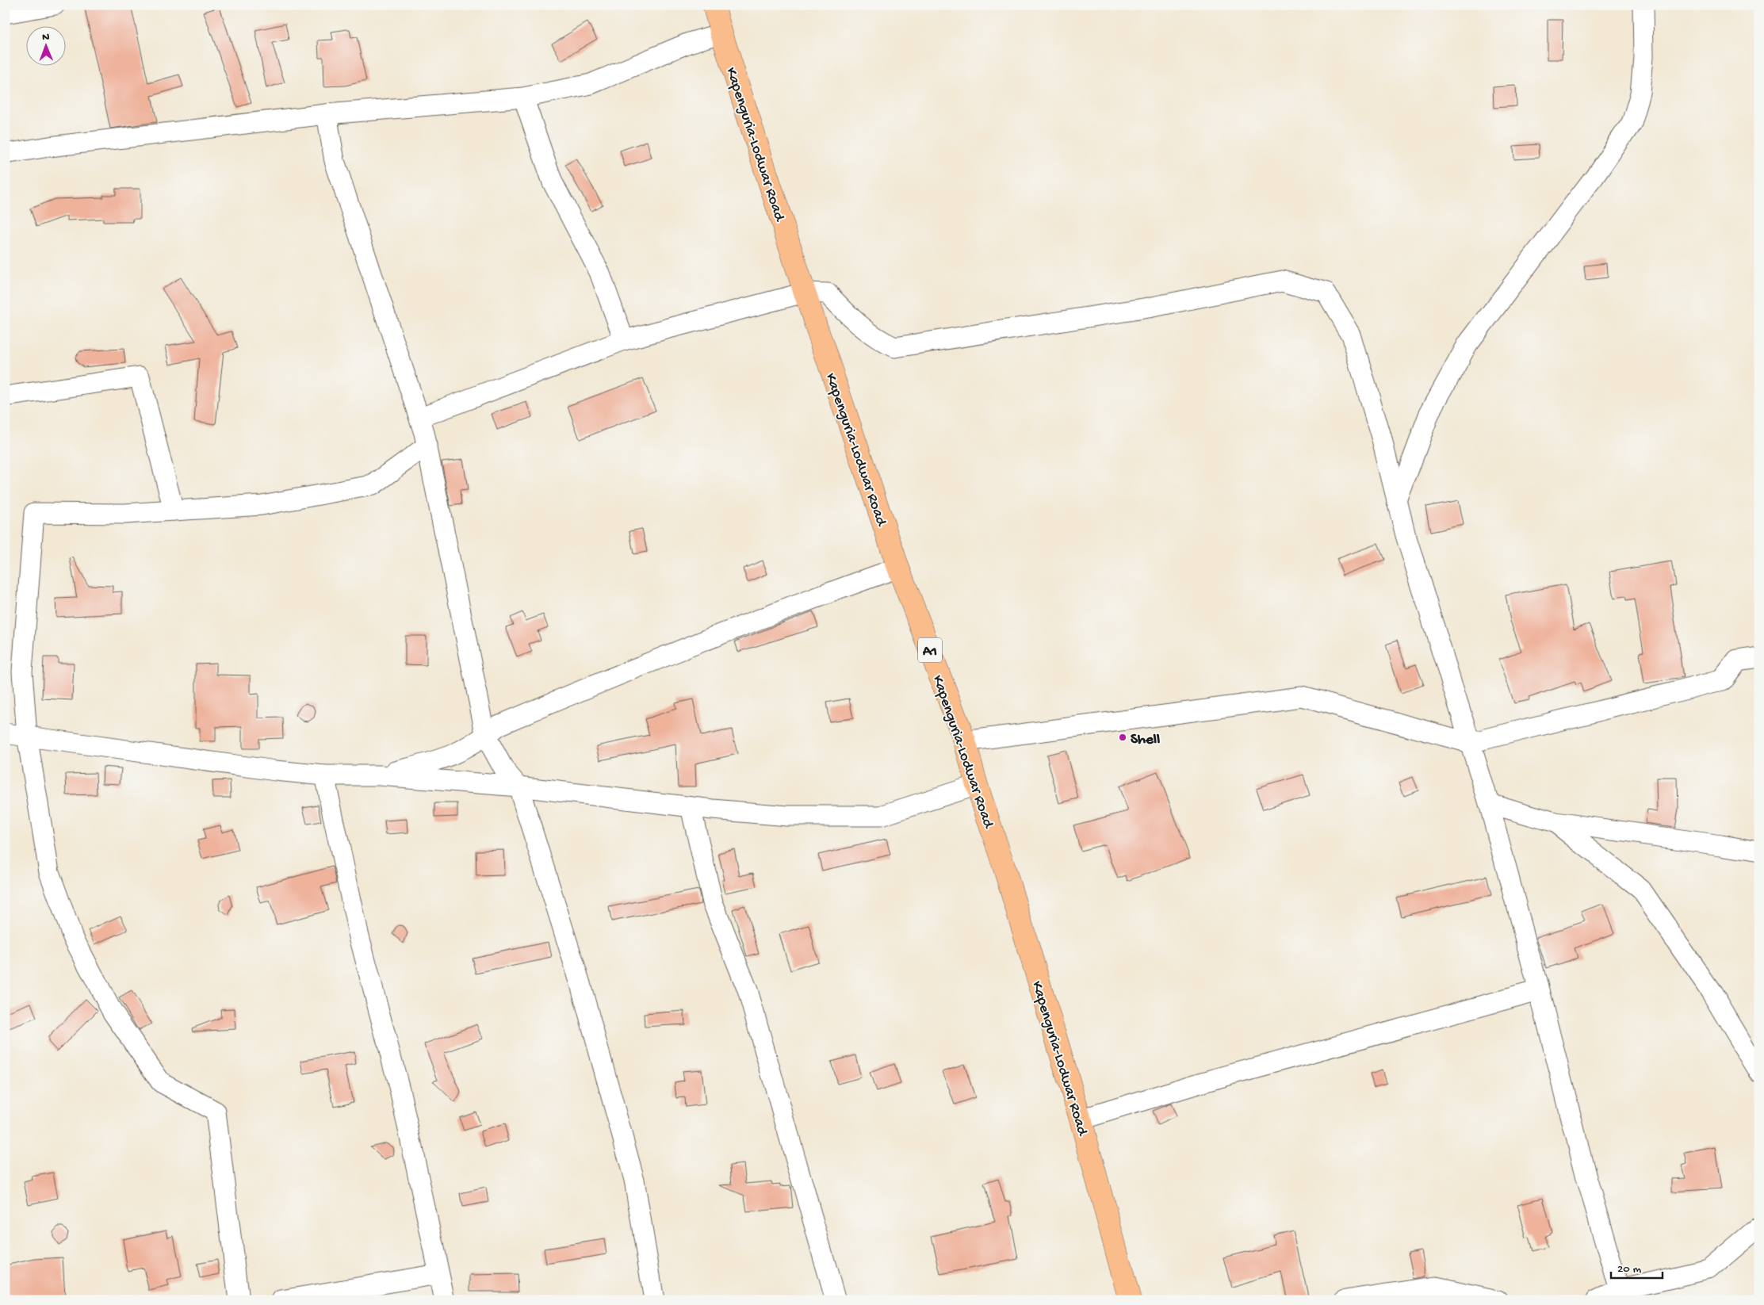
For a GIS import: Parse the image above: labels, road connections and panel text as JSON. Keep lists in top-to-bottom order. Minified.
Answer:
{"streets":{"highway":["Kapenguria-Lodwar Road","A1"]},"places":["Shell"],"scale_bar":"20 m","north":"top"}
